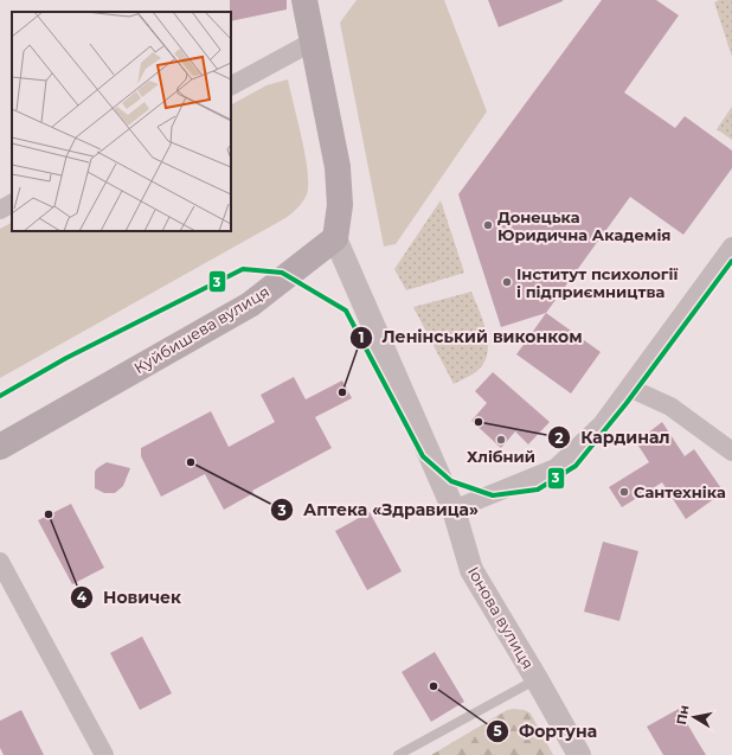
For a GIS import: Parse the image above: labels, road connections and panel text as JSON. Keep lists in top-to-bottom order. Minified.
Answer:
{"streets":{"main road":["Куйбишева вулиця"],"street":["Іонова вулиця"]},"crossings":[["Куйбишева вулиця","Іонова вулиця"]],"places":["Донецька Юридична Академія","Інститут психології і підприємництва","Ленінський виконком","Кардинал","Хлібний","Аптека «Здравица»","Сантехніка","Новичек","Фортуна"],"lines":["transit line 3"],"north":"left"}
